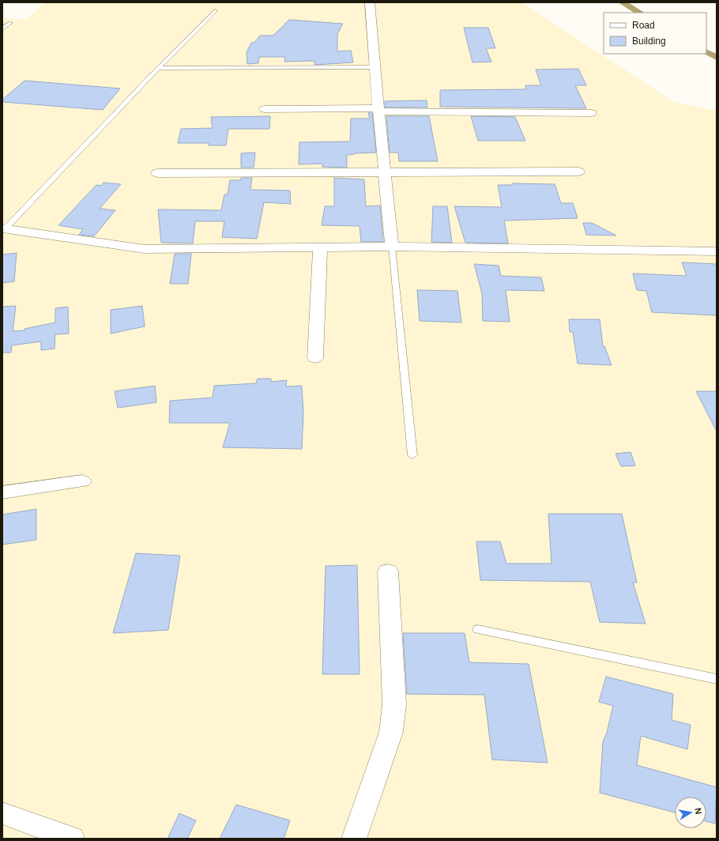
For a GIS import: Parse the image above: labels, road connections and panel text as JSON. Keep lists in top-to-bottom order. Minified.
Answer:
{"legend":["Road","Building"],"north":"right"}
